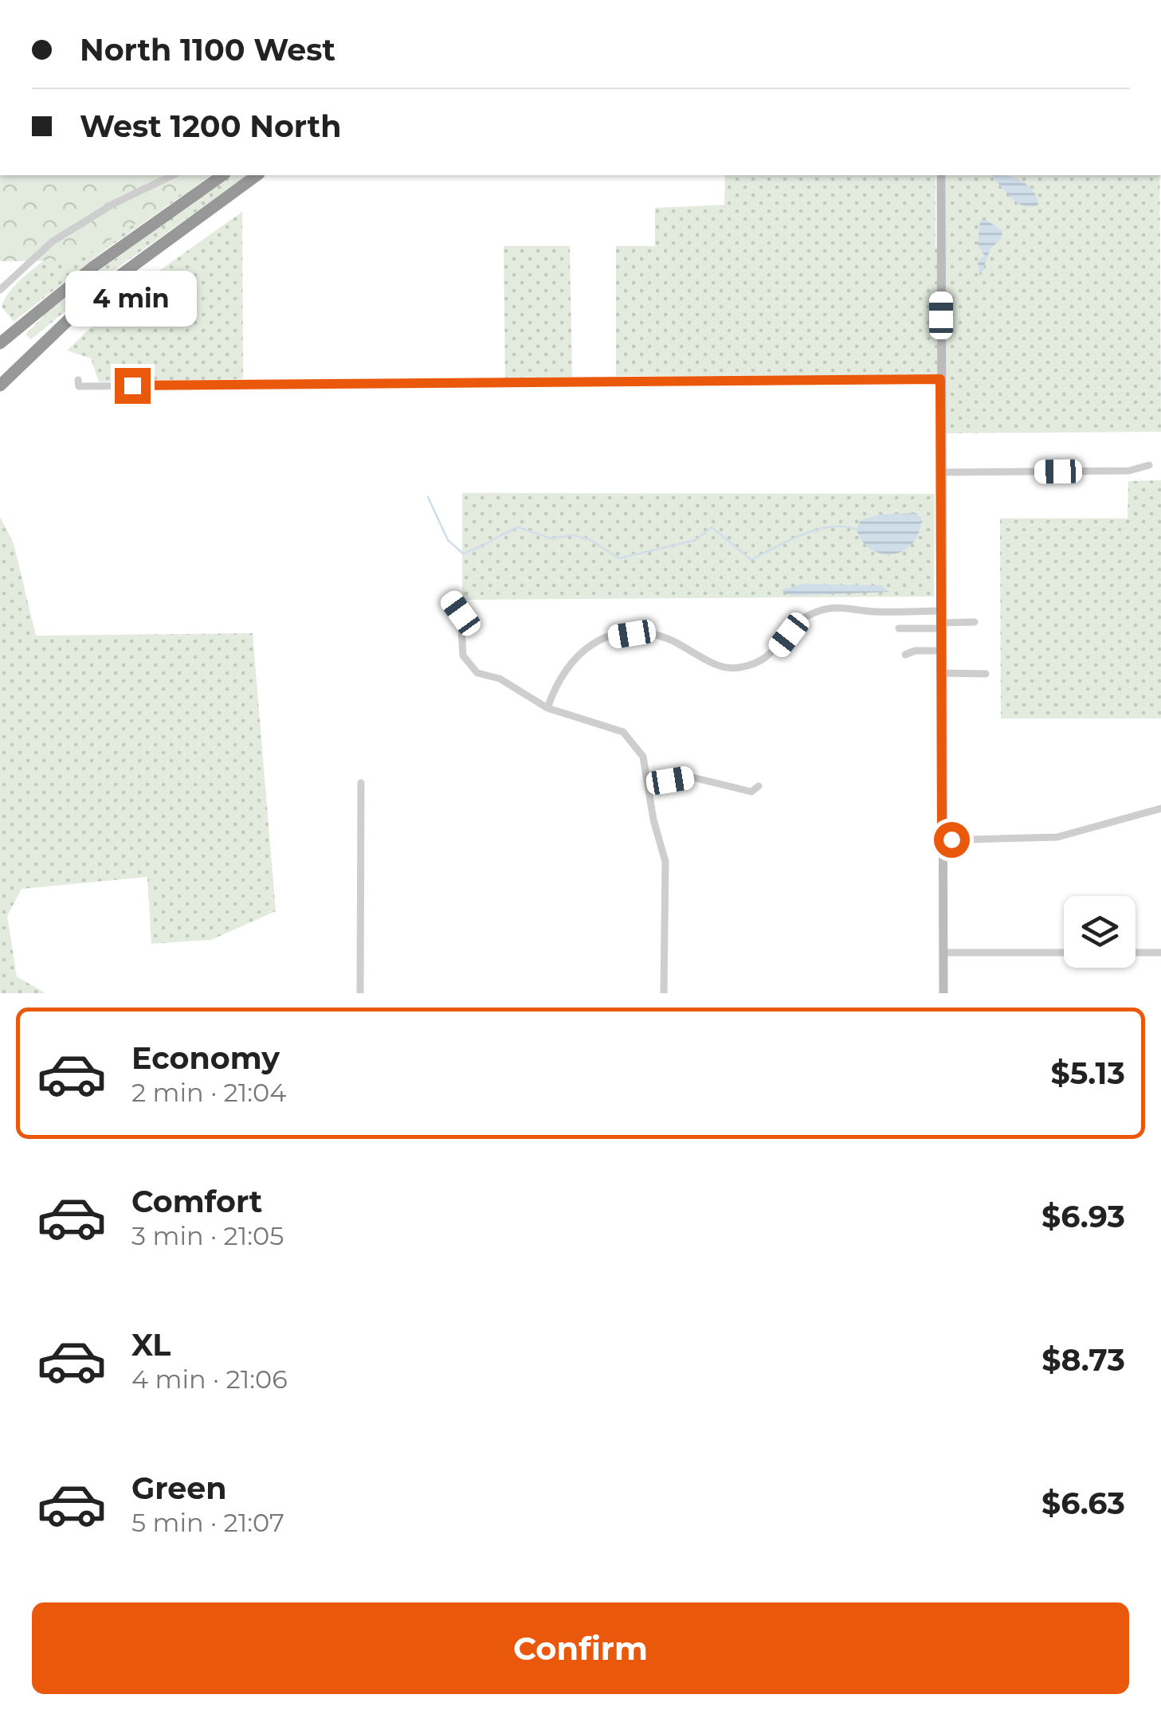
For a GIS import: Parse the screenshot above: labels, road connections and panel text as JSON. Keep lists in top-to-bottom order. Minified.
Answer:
{"page":{"banner":["North 1100 West","West 1200 North"],"bubble":"4 min","list":[{"name":"Economy","note":"2 min · 21:04","value":"$5.13"},{"name":"Comfort","note":"3 min · 21:05","value":"$6.93"},{"name":"XL","note":"4 min · 21:06","value":"$8.73"},{"name":"Green","note":"5 min · 21:07","value":"$6.63"}],"buttons":"Confirm"}}
